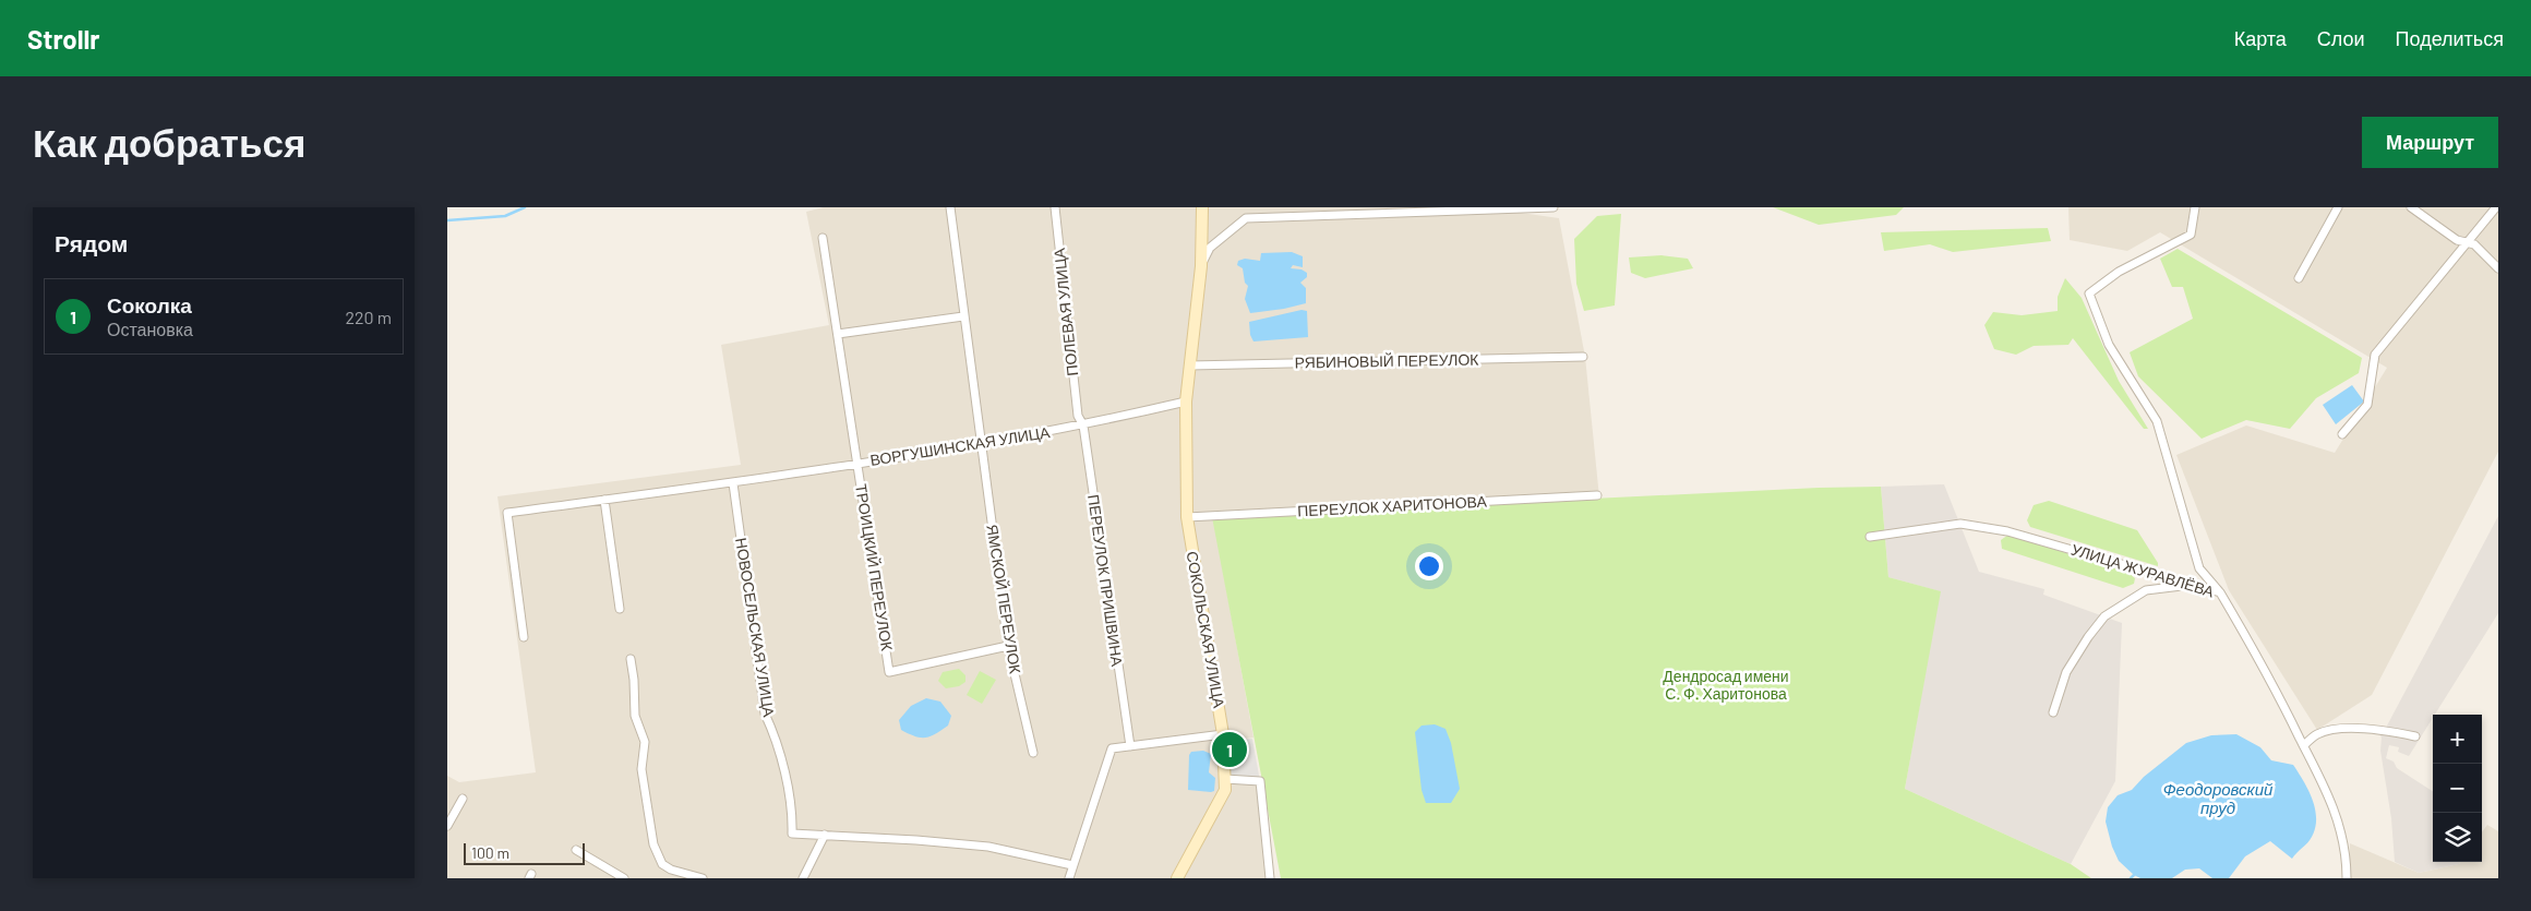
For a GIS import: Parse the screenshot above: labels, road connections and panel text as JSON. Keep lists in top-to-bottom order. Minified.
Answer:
{"streets":{"street":["ПОЛЕВАЯ УЛИЦА","РЯБИНОВЫЙ ПЕРЕУЛОК","ВОРГУШИНСКАЯ УЛИЦА","ПЕРЕУЛОК ХАРИТОНОВА","ТРОИЦКИЙ ПЕРЕУЛОК","УЛИЦА ЖУРАВЛЁВА","ПЕРЕУЛОК ПРИШВИНА","ЯМСКОЙ ПЕРЕУЛОК","НОВОСЕЛЬСКАЯ УЛИЦА","СОКОЛЬСКАЯ УЛИЦА"]},"crossings":[["ПОЛЕВАЯ УЛИЦА","ПЕРЕУЛОК ПРИШВИНА"],["РЯБИНОВЫЙ ПЕРЕУЛОК","СОКОЛЬСКАЯ УЛИЦА"],["ВОРГУШИНСКАЯ УЛИЦА","ТРОИЦКИЙ ПЕРЕУЛОК"],["ВОРГУШИНСКАЯ УЛИЦА","ПЕРЕУЛОК ПРИШВИНА"],["ВОРГУШИНСКАЯ УЛИЦА","ЯМСКОЙ ПЕРЕУЛОК"],["ВОРГУШИНСКАЯ УЛИЦА","НОВОСЕЛЬСКАЯ УЛИЦА"],["ВОРГУШИНСКАЯ УЛИЦА","СОКОЛЬСКАЯ УЛИЦА"],["ПЕРЕУЛОК ХАРИТОНОВА","СОКОЛЬСКАЯ УЛИЦА"],["ТРОИЦКИЙ ПЕРЕУЛОК","ЯМСКОЙ ПЕРЕУЛОК"]],"water":["Феодоровский пруд"],"parks":["Дендросад имени С. Ф. Харитонова"],"scale_bar":"100 m","page":{"header":"Strollr","nav":["Карта","Слои","Поделиться"],"buttons":"Маршрут","title":"Как добраться","heading":"Рядом","list":[{"mark":"1","name":"Соколка","note":"Остановка","value":"220 m"}],"map_buttons":["+","−"],"pins":"1","scale":"100 m"}}
